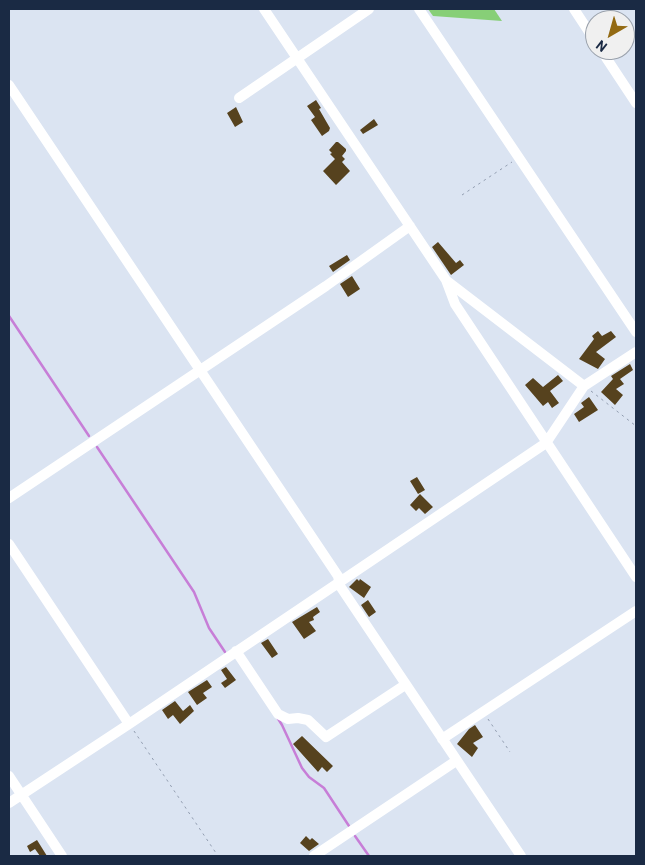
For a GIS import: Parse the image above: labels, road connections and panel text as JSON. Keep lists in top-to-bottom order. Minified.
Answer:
{"north":"bottom left"}
